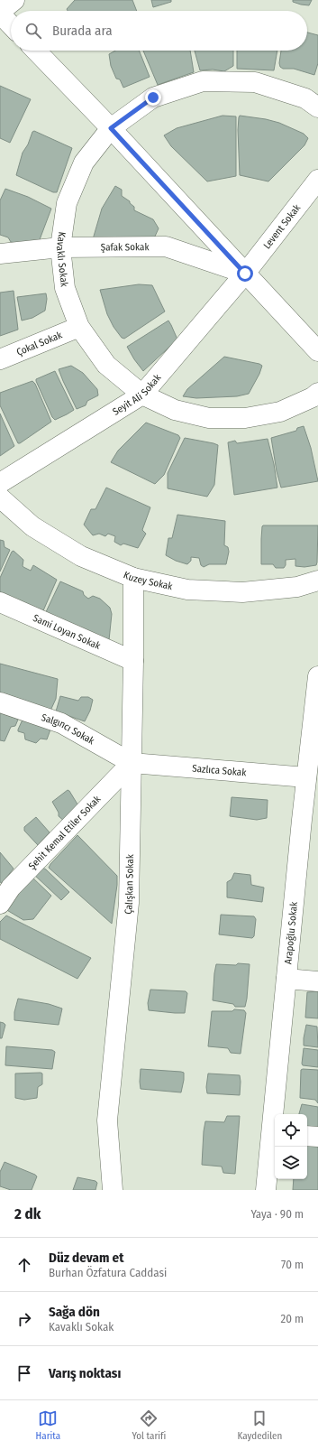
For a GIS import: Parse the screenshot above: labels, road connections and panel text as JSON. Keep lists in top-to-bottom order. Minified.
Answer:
{"streets":{"street":["Levent Sokak","Şafak Sokak","Kavaklı Sokak","Çokal Sokak","Seyit Ali Sokak","Kuzey Sokak","Sami Loyan Sokak","Salgıncı Sokak","Sazlıca Sokak","Şehit Kemal Etiler Sokak","Çalışkan Sokak","Arapoğlu Sokak"]},"crossings":[["Levent Sokak","Şafak Sokak"],["Levent Sokak","Seyit Ali Sokak"],["Şafak Sokak","Kavaklı Sokak"],["Şafak Sokak","Seyit Ali Sokak"],["Kavaklı Sokak","Çokal Sokak"],["Kavaklı Sokak","Seyit Ali Sokak"],["Kuzey Sokak","Çalışkan Sokak"],["Sami Loyan Sokak","Çalışkan Sokak"],["Salgıncı Sokak","Sazlıca Sokak"],["Salgıncı Sokak","Şehit Kemal Etiler Sokak"],["Salgıncı Sokak","Çalışkan Sokak"],["Sazlıca Sokak","Şehit Kemal Etiler Sokak"],["Sazlıca Sokak","Çalışkan Sokak"],["Sazlıca Sokak","Arapoğlu Sokak"],["Şehit Kemal Etiler Sokak","Çalışkan Sokak"]],"page":{"search":"Burada ara","heading":["2 dk","Yaya · 90 m"],"list":[["Düz devam et","Burhan Özfatura Caddasi","70 m"],["Sağa dön","Kavaklı Sokak","20 m"],"Varış noktası"],"nav":["Harita","Yol tarifi","Kaydedilen"]}}
